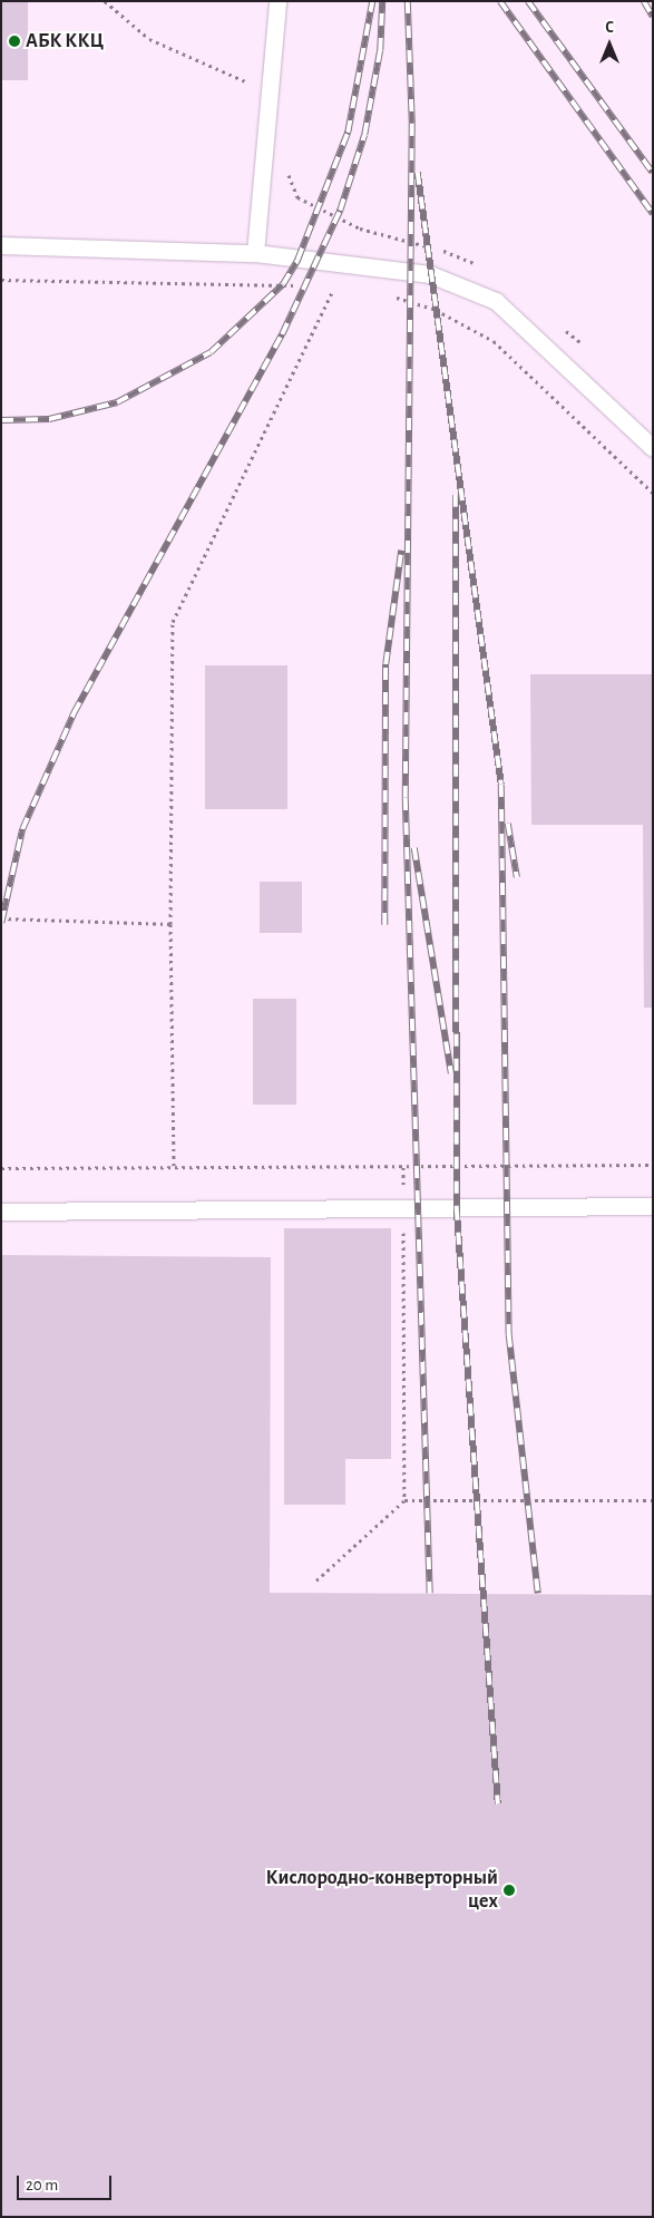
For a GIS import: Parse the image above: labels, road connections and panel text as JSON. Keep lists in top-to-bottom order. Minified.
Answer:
{"places":["АБК ККЦ","Кислородно-конверторный цех"],"scale_bar":"20 m","north":"top"}
